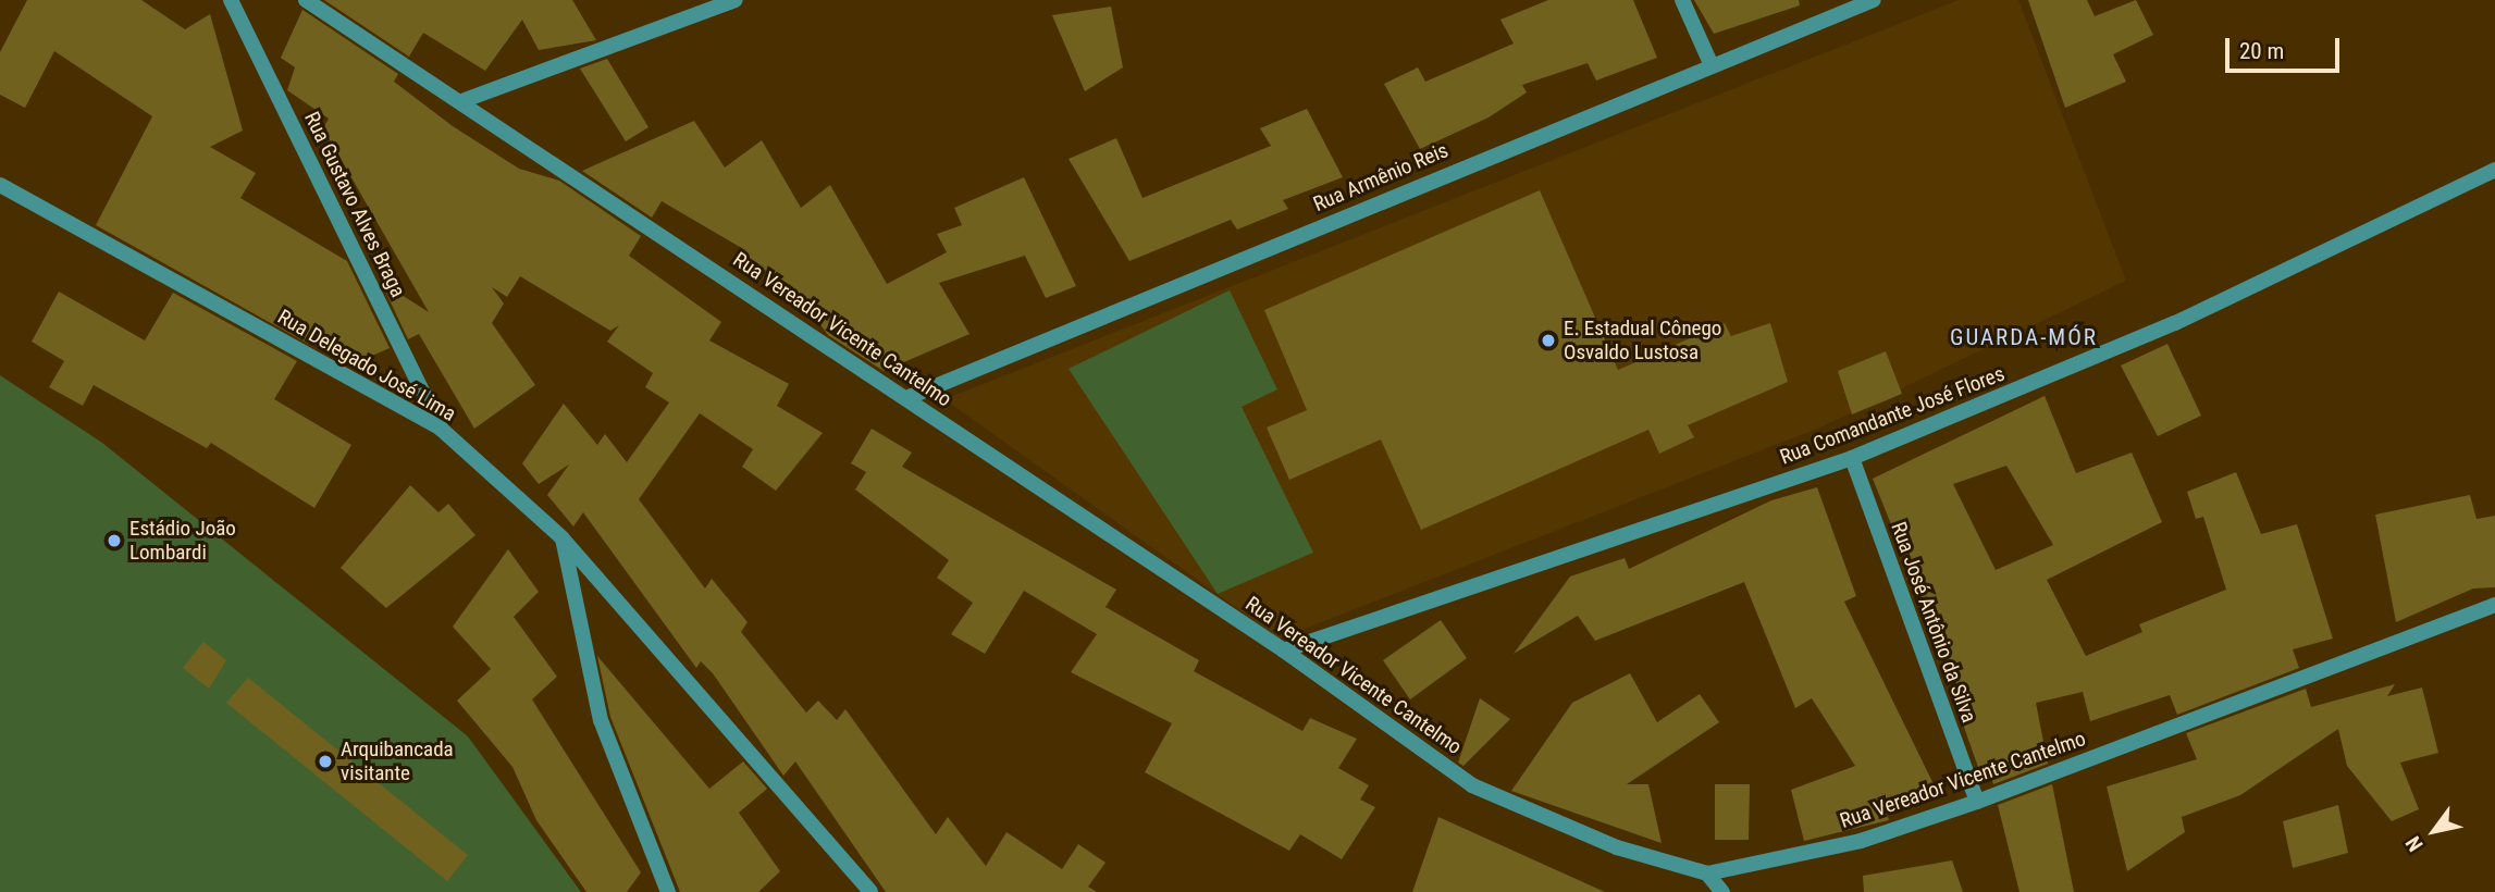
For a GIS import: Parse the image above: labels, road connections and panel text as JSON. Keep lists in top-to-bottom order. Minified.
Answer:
{"streets":{"street":["Rua Armênio Reis","Rua Gustavo Alves Braga","Rua Vereador Vicente Cantelmo","Rua Delegado José Lima","Rua Comandante José Flores","Rua José Antônio da Silva"]},"crossings":[["Rua Armênio Reis","Rua Vereador Vicente Cantelmo"],["Rua Gustavo Alves Braga","Rua Delegado José Lima"],["Rua Vereador Vicente Cantelmo","Rua Comandante José Flores"],["Rua Vereador Vicente Cantelmo","Rua José Antônio da Silva"],["Rua Comandante José Flores","Rua José Antônio da Silva"]],"districts":["GUARDA-MÓR"],"places":["E. Estadual Cônego Osvaldo Lustosa","Estádio João Lombardi","Arquibancada visitante"],"scale_bar":"20 m","north":"bottom left"}
